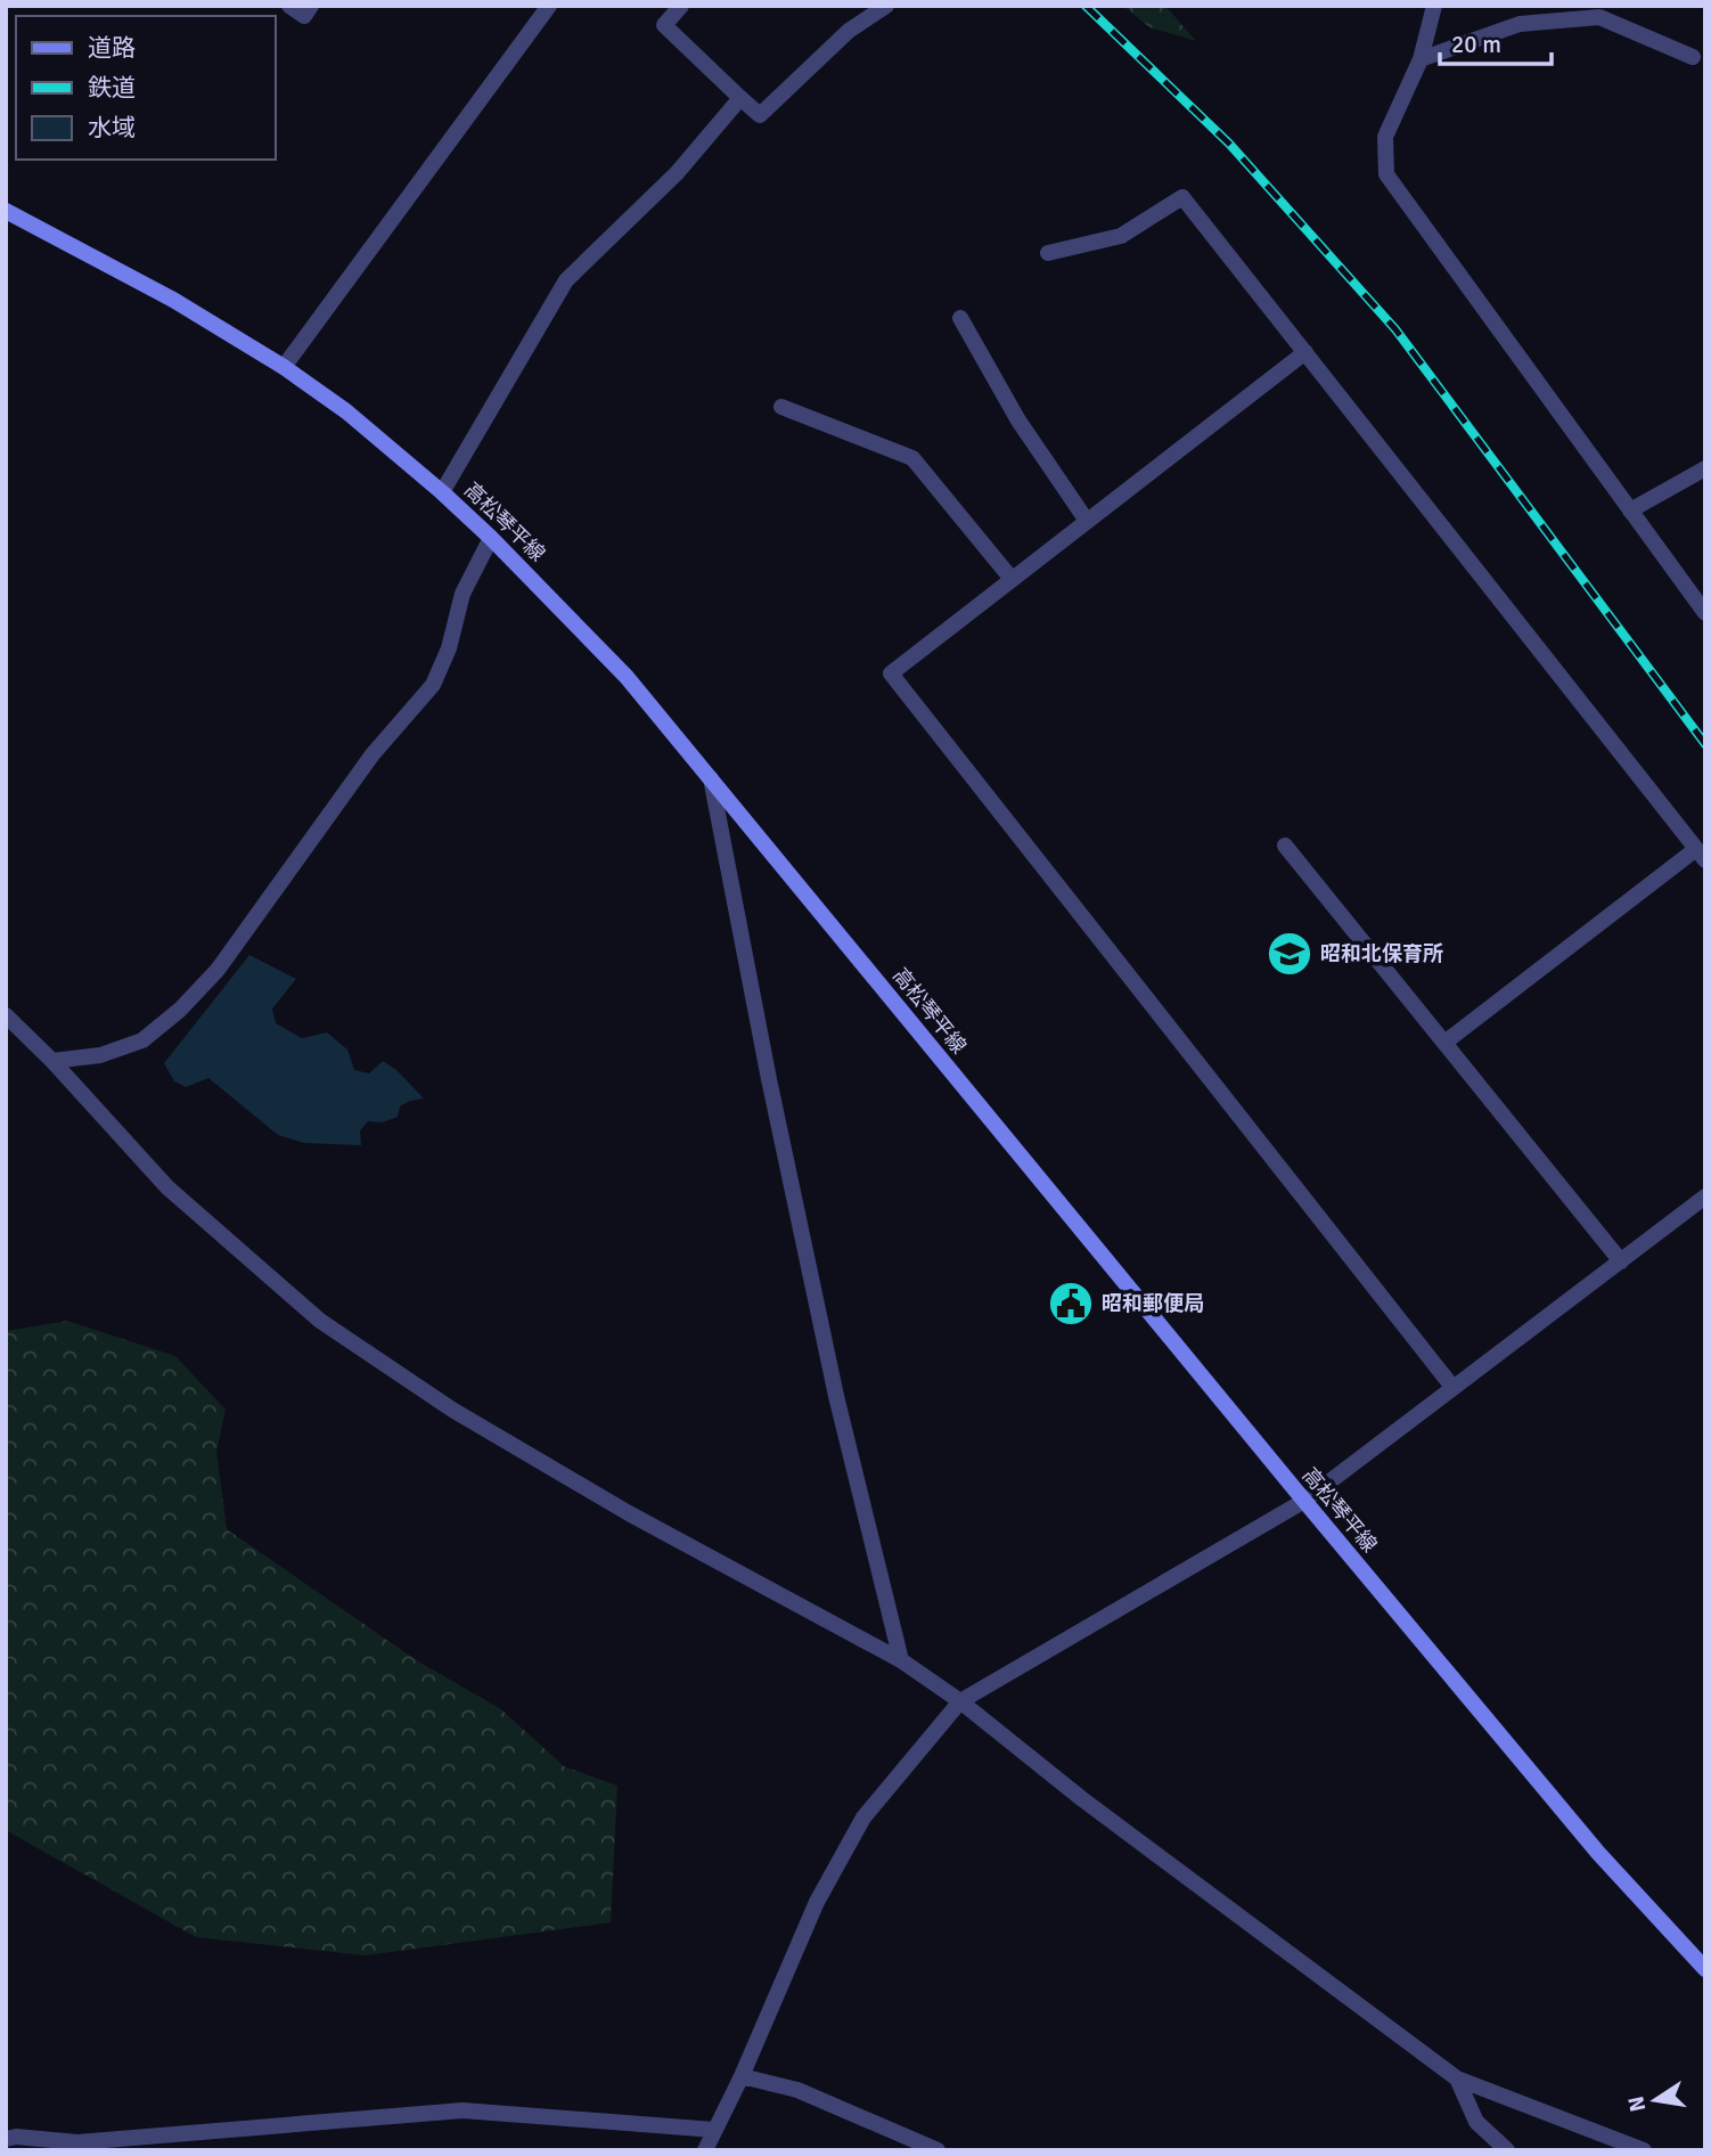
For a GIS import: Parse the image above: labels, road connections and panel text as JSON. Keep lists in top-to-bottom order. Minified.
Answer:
{"streets":{"main road":["高松琴平線"]},"places":{"school or university":["昭和北保育所"],"public building":["昭和郵便局"]},"legend":["道路","鉄道","水域"],"scale_bar":"20 m","north":"left"}
